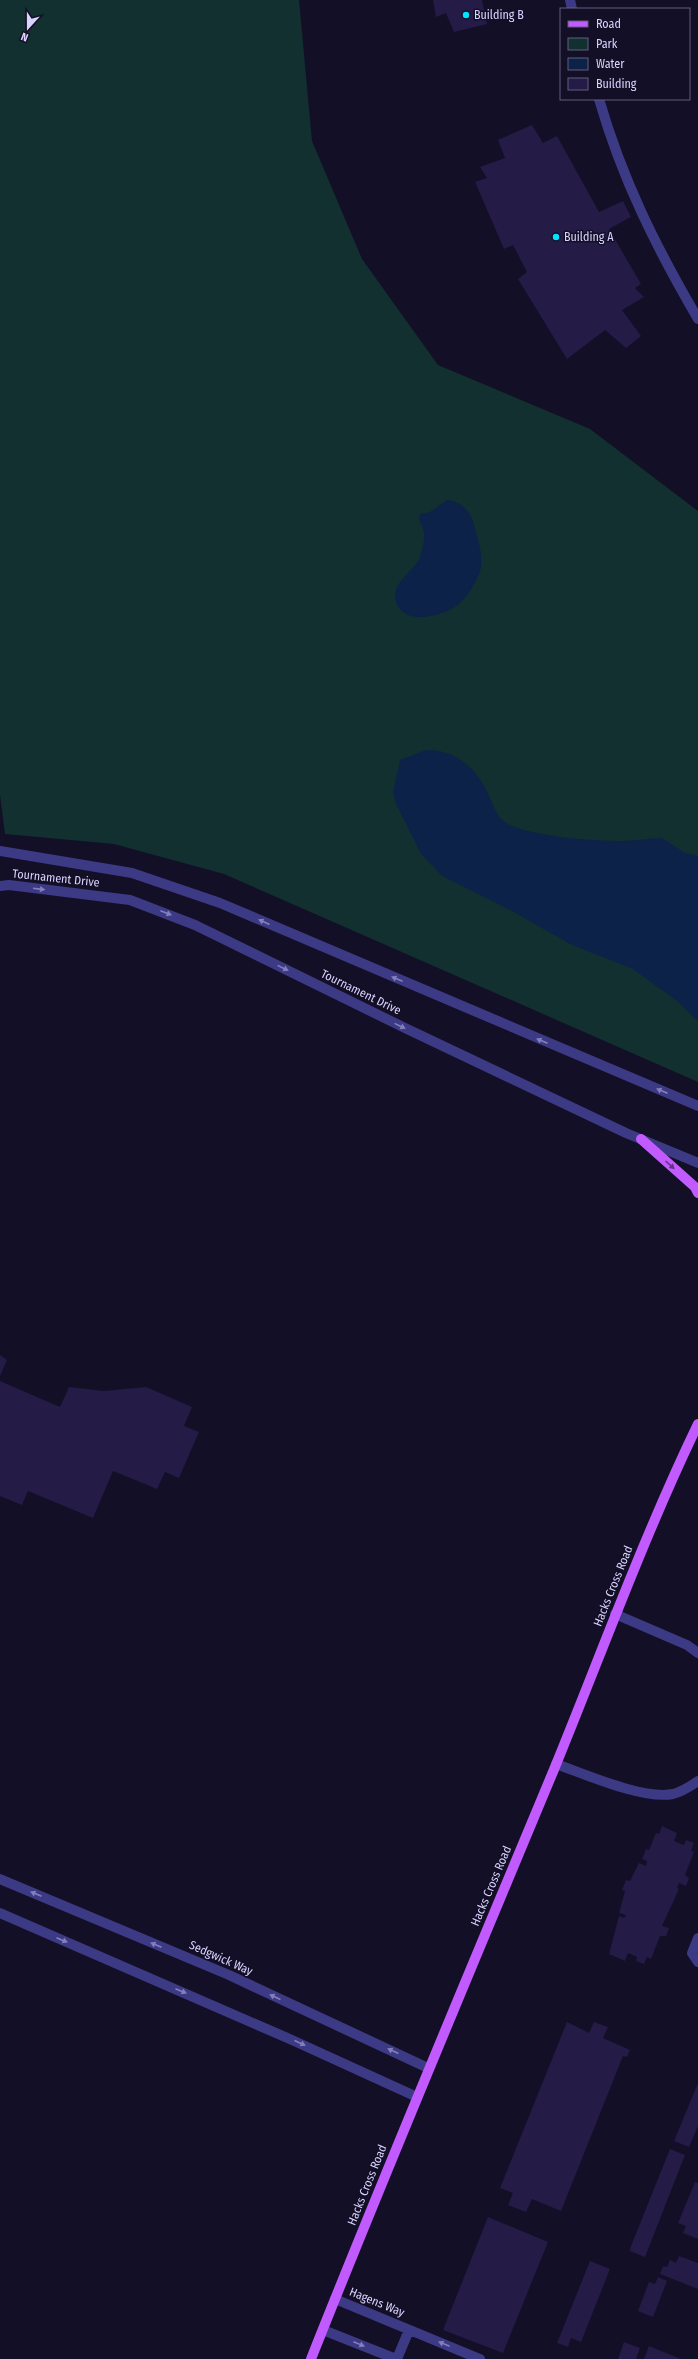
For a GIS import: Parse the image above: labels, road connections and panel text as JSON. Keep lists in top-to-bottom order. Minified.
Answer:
{"streets":{"main road":["Hacks Cross Road"],"street":["Tournament Drive","Sedgwick Way","Hagens Way"]},"crossings":[["Hacks Cross Road","Sedgwick Way"],["Hacks Cross Road","Hagens Way"]],"places":["Building B","Building A"],"legend":["Road","Park","Water","Building"],"north":"bottom"}
